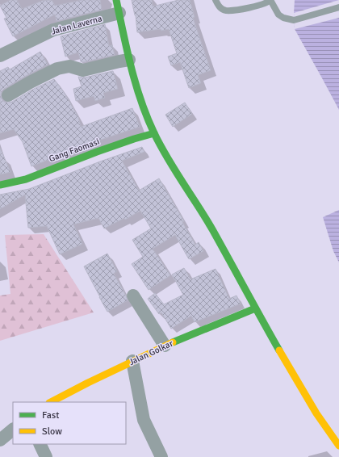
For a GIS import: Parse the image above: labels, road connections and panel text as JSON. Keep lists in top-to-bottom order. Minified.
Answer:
{"streets":{"main road":["Gang Faomasi","Jalan Golkar"],"street":["Jalan Laverna"]},"legend":["Fast","Slow"]}
